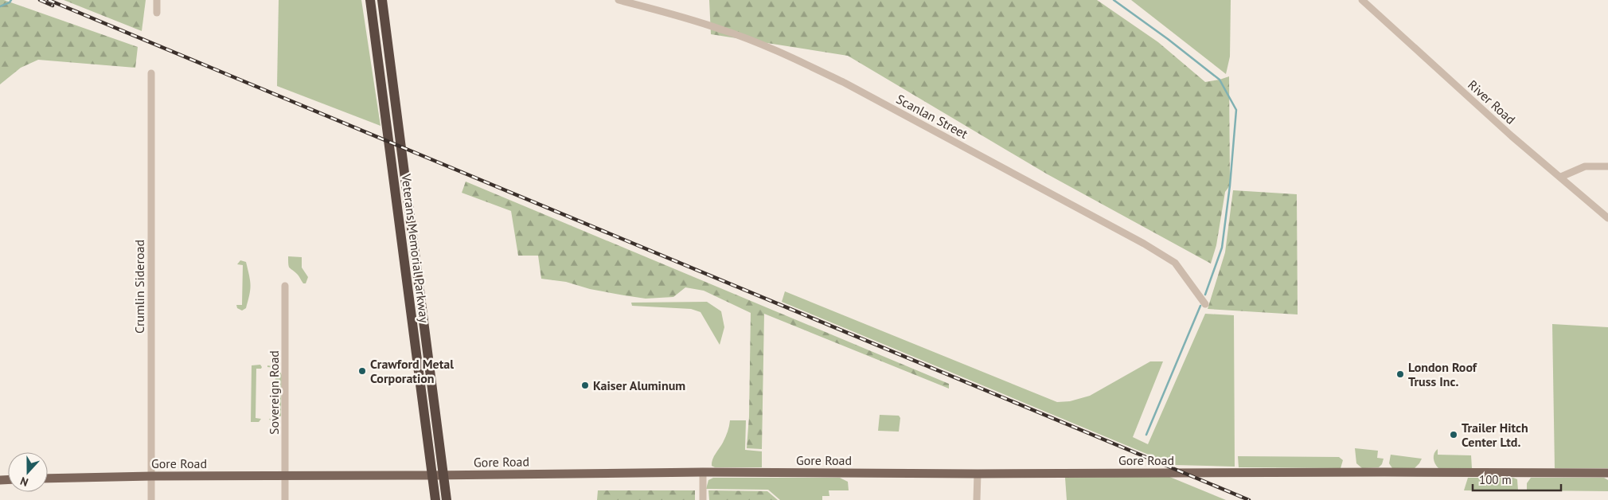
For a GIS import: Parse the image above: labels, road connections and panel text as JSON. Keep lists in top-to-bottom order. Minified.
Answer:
{"streets":{"highway":["Veterans Memorial Parkway"],"main road":["Gore Road"],"street":["River Road","Scanlan Street","Crumlin Sideroad","Sovereign Road"]},"crossings":[["Veterans Memorial Parkway","Gore Road"],["Crumlin Sideroad","Gore Road"],["Sovereign Road","Gore Road"]],"places":["Crawford Metal Corporation","London Roof Truss Inc.","Kaiser Aluminum","Trailer Hitch Center Ltd."],"scale_bar":"100 m","north":"bottom"}
